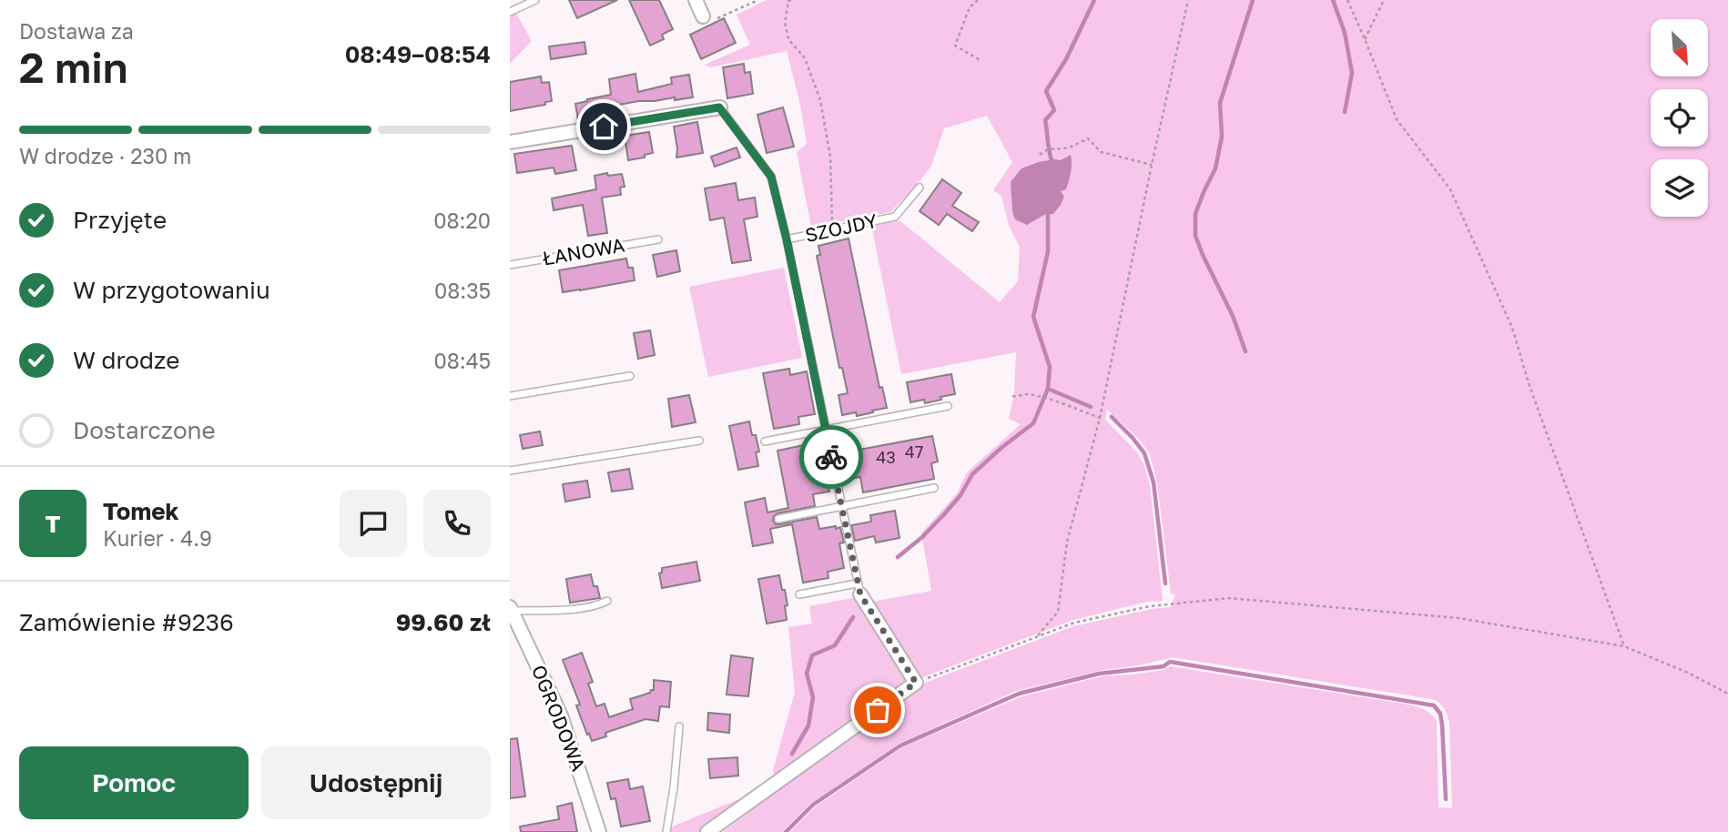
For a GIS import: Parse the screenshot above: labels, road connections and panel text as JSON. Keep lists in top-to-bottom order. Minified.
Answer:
{"streets":{"street":["SZOJDY","OGRODOWA"],"lane":["ŁANOWA"]},"house_numbers":["47","43"],"north":"bottom right","page":{"heading":["2 min","Dostawa za","08:49–08:54"],"panel":["Tomek","Kurier · 4.9","Zamówienie #9236","99.60 zł"],"bar":"W drodze · 230 m","list":[["Przyjęte","08:20"],["W przygotowaniu","08:35"],["W drodze","08:45"],"Dostarczone"],"round":"T","buttons":["Pomoc","Udostępnij"]}}
